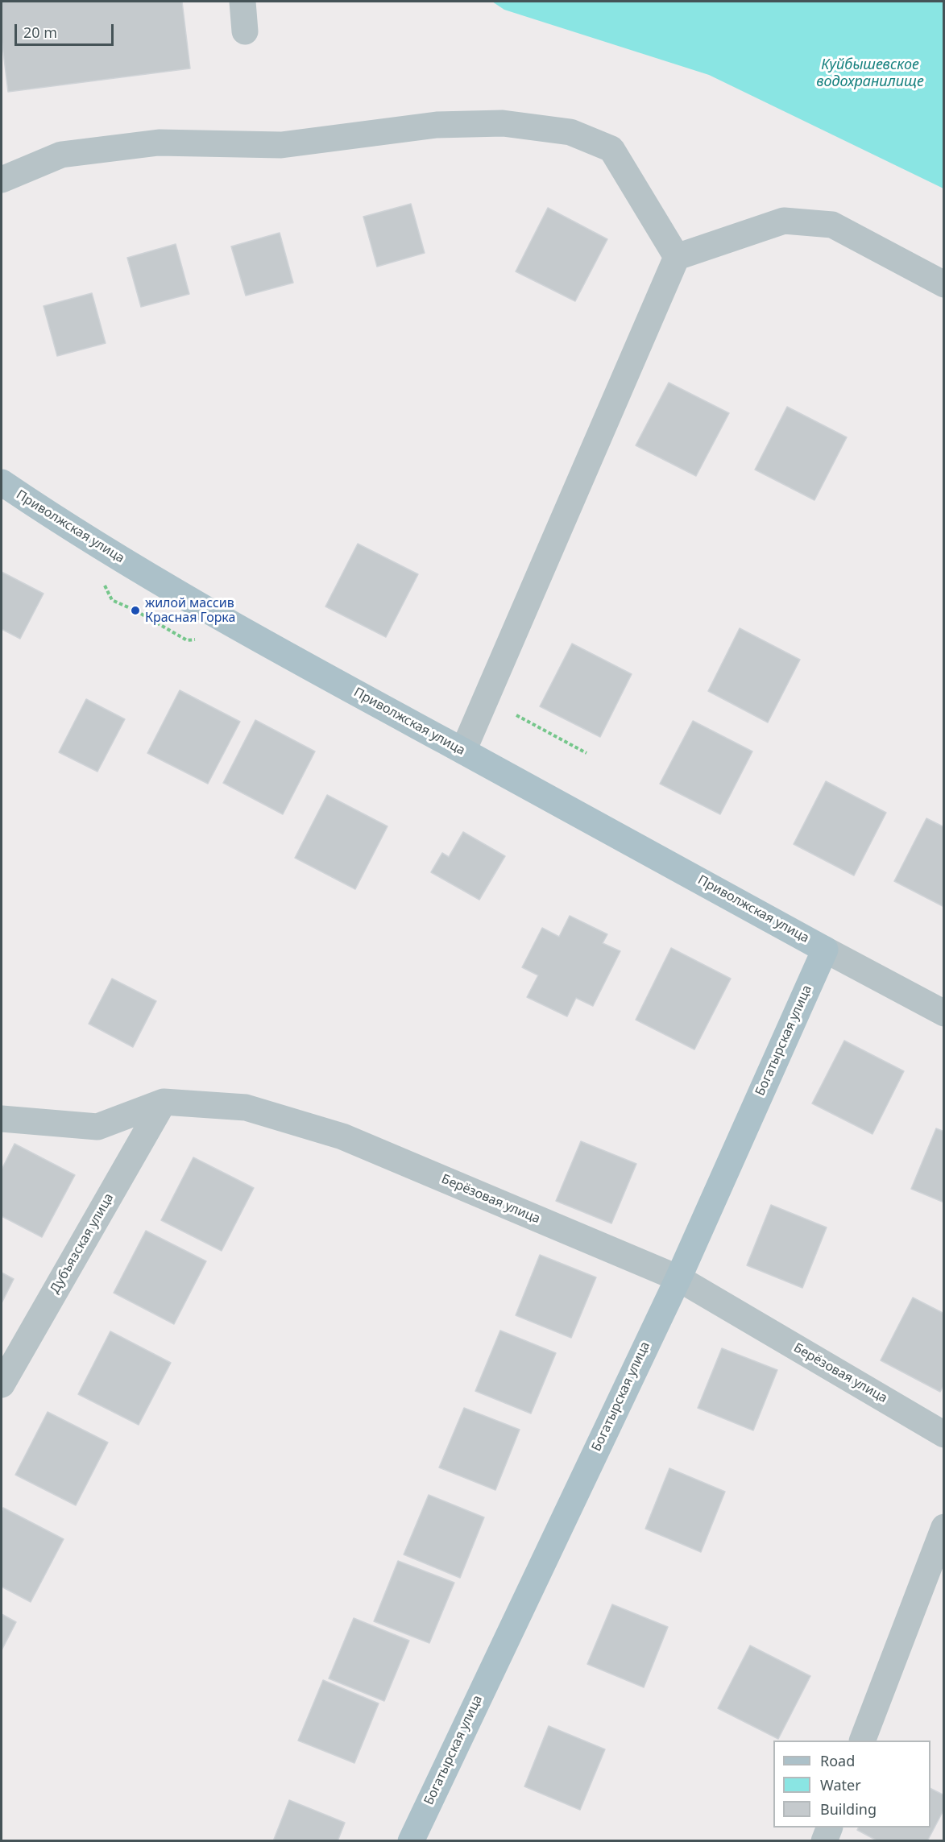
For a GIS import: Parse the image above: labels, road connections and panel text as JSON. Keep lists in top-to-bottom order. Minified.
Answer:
{"streets":{"main road":["Приволжская улица","Богатырская улица"],"street":["Берёзовая улица","Дубъязская улица"]},"crossings":[["Приволжская улица","Богатырская улица"],["Богатырская улица","Берёзовая улица"],["Берёзовая улица","Дубъязская улица"]],"water":["Куйбышевское водохранилище"],"places":["жилой массив Красная Горка"],"legend":["Road","Water","Building"],"scale_bar":"20 m"}
